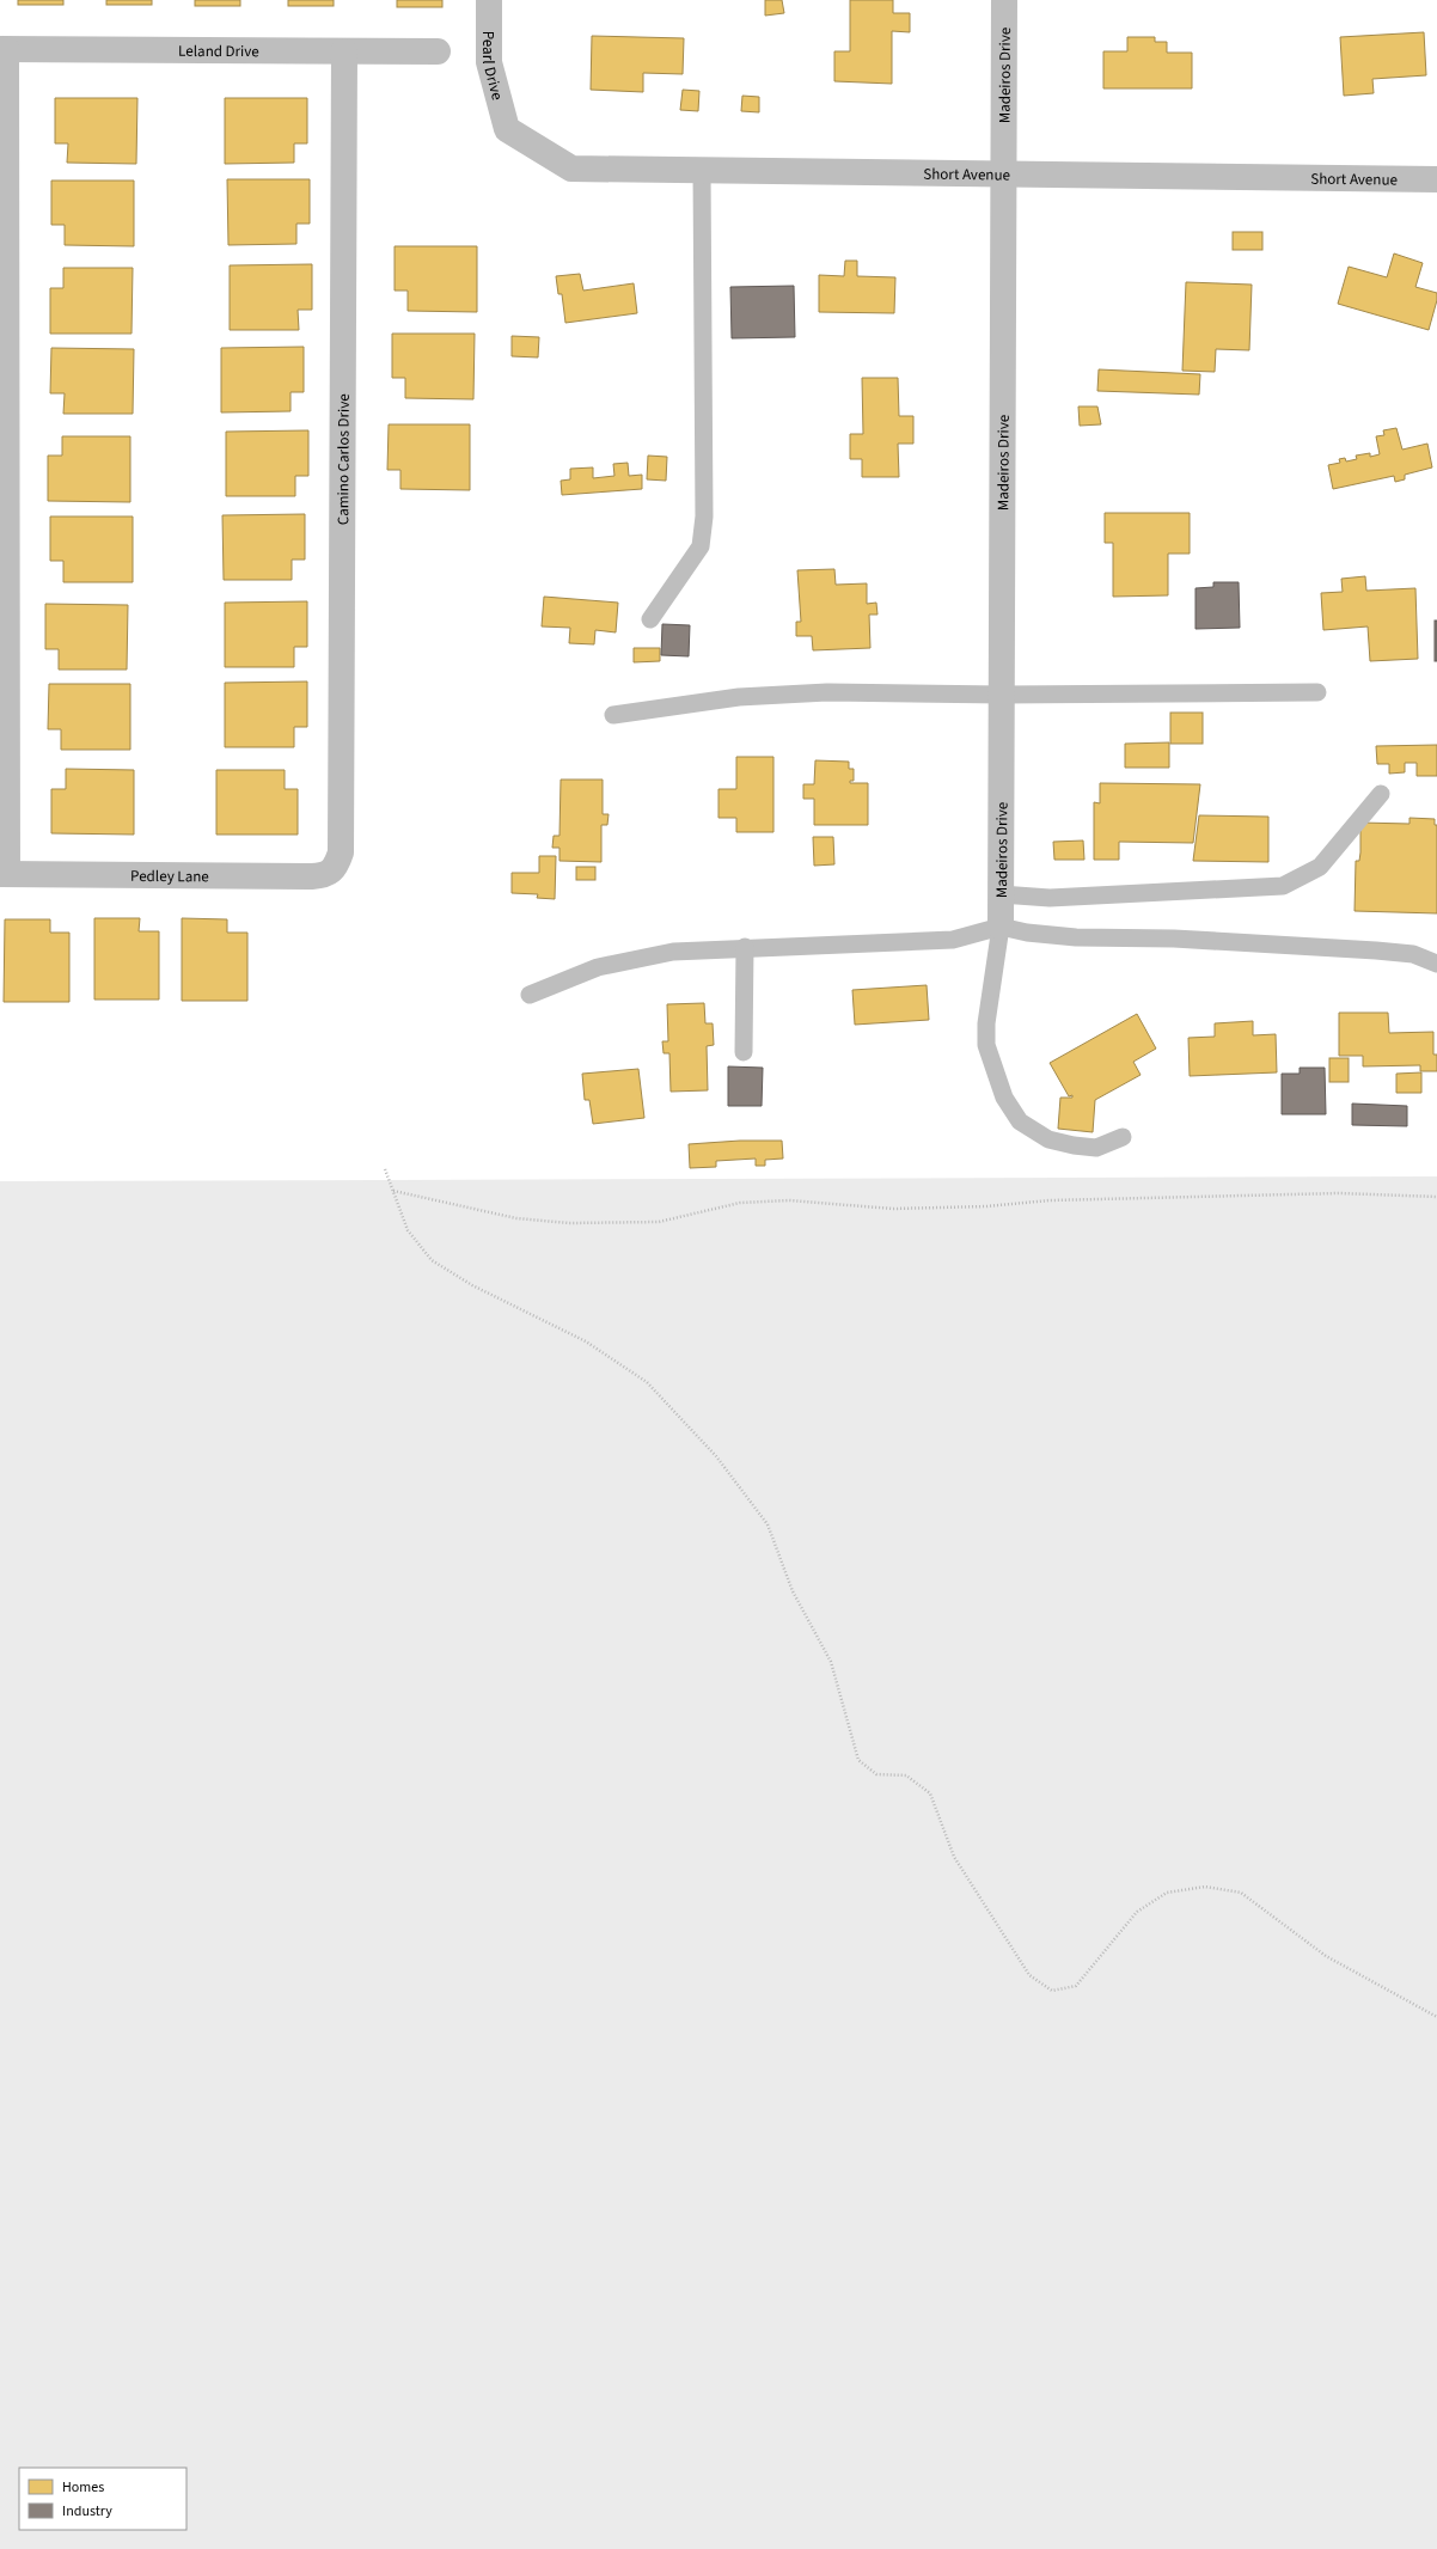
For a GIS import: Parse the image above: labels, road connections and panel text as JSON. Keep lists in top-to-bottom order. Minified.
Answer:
{"streets":{"street":["Leland Drive","Pearl Drive","Madeiros Drive","Short Avenue","Camino Carlos Drive","Pedley Lane"]},"crossings":[["Leland Drive","Camino Carlos Drive"],["Pearl Drive","Short Avenue"],["Madeiros Drive","Short Avenue"],["Camino Carlos Drive","Pedley Lane"]],"legend":["Homes","Industry"]}
